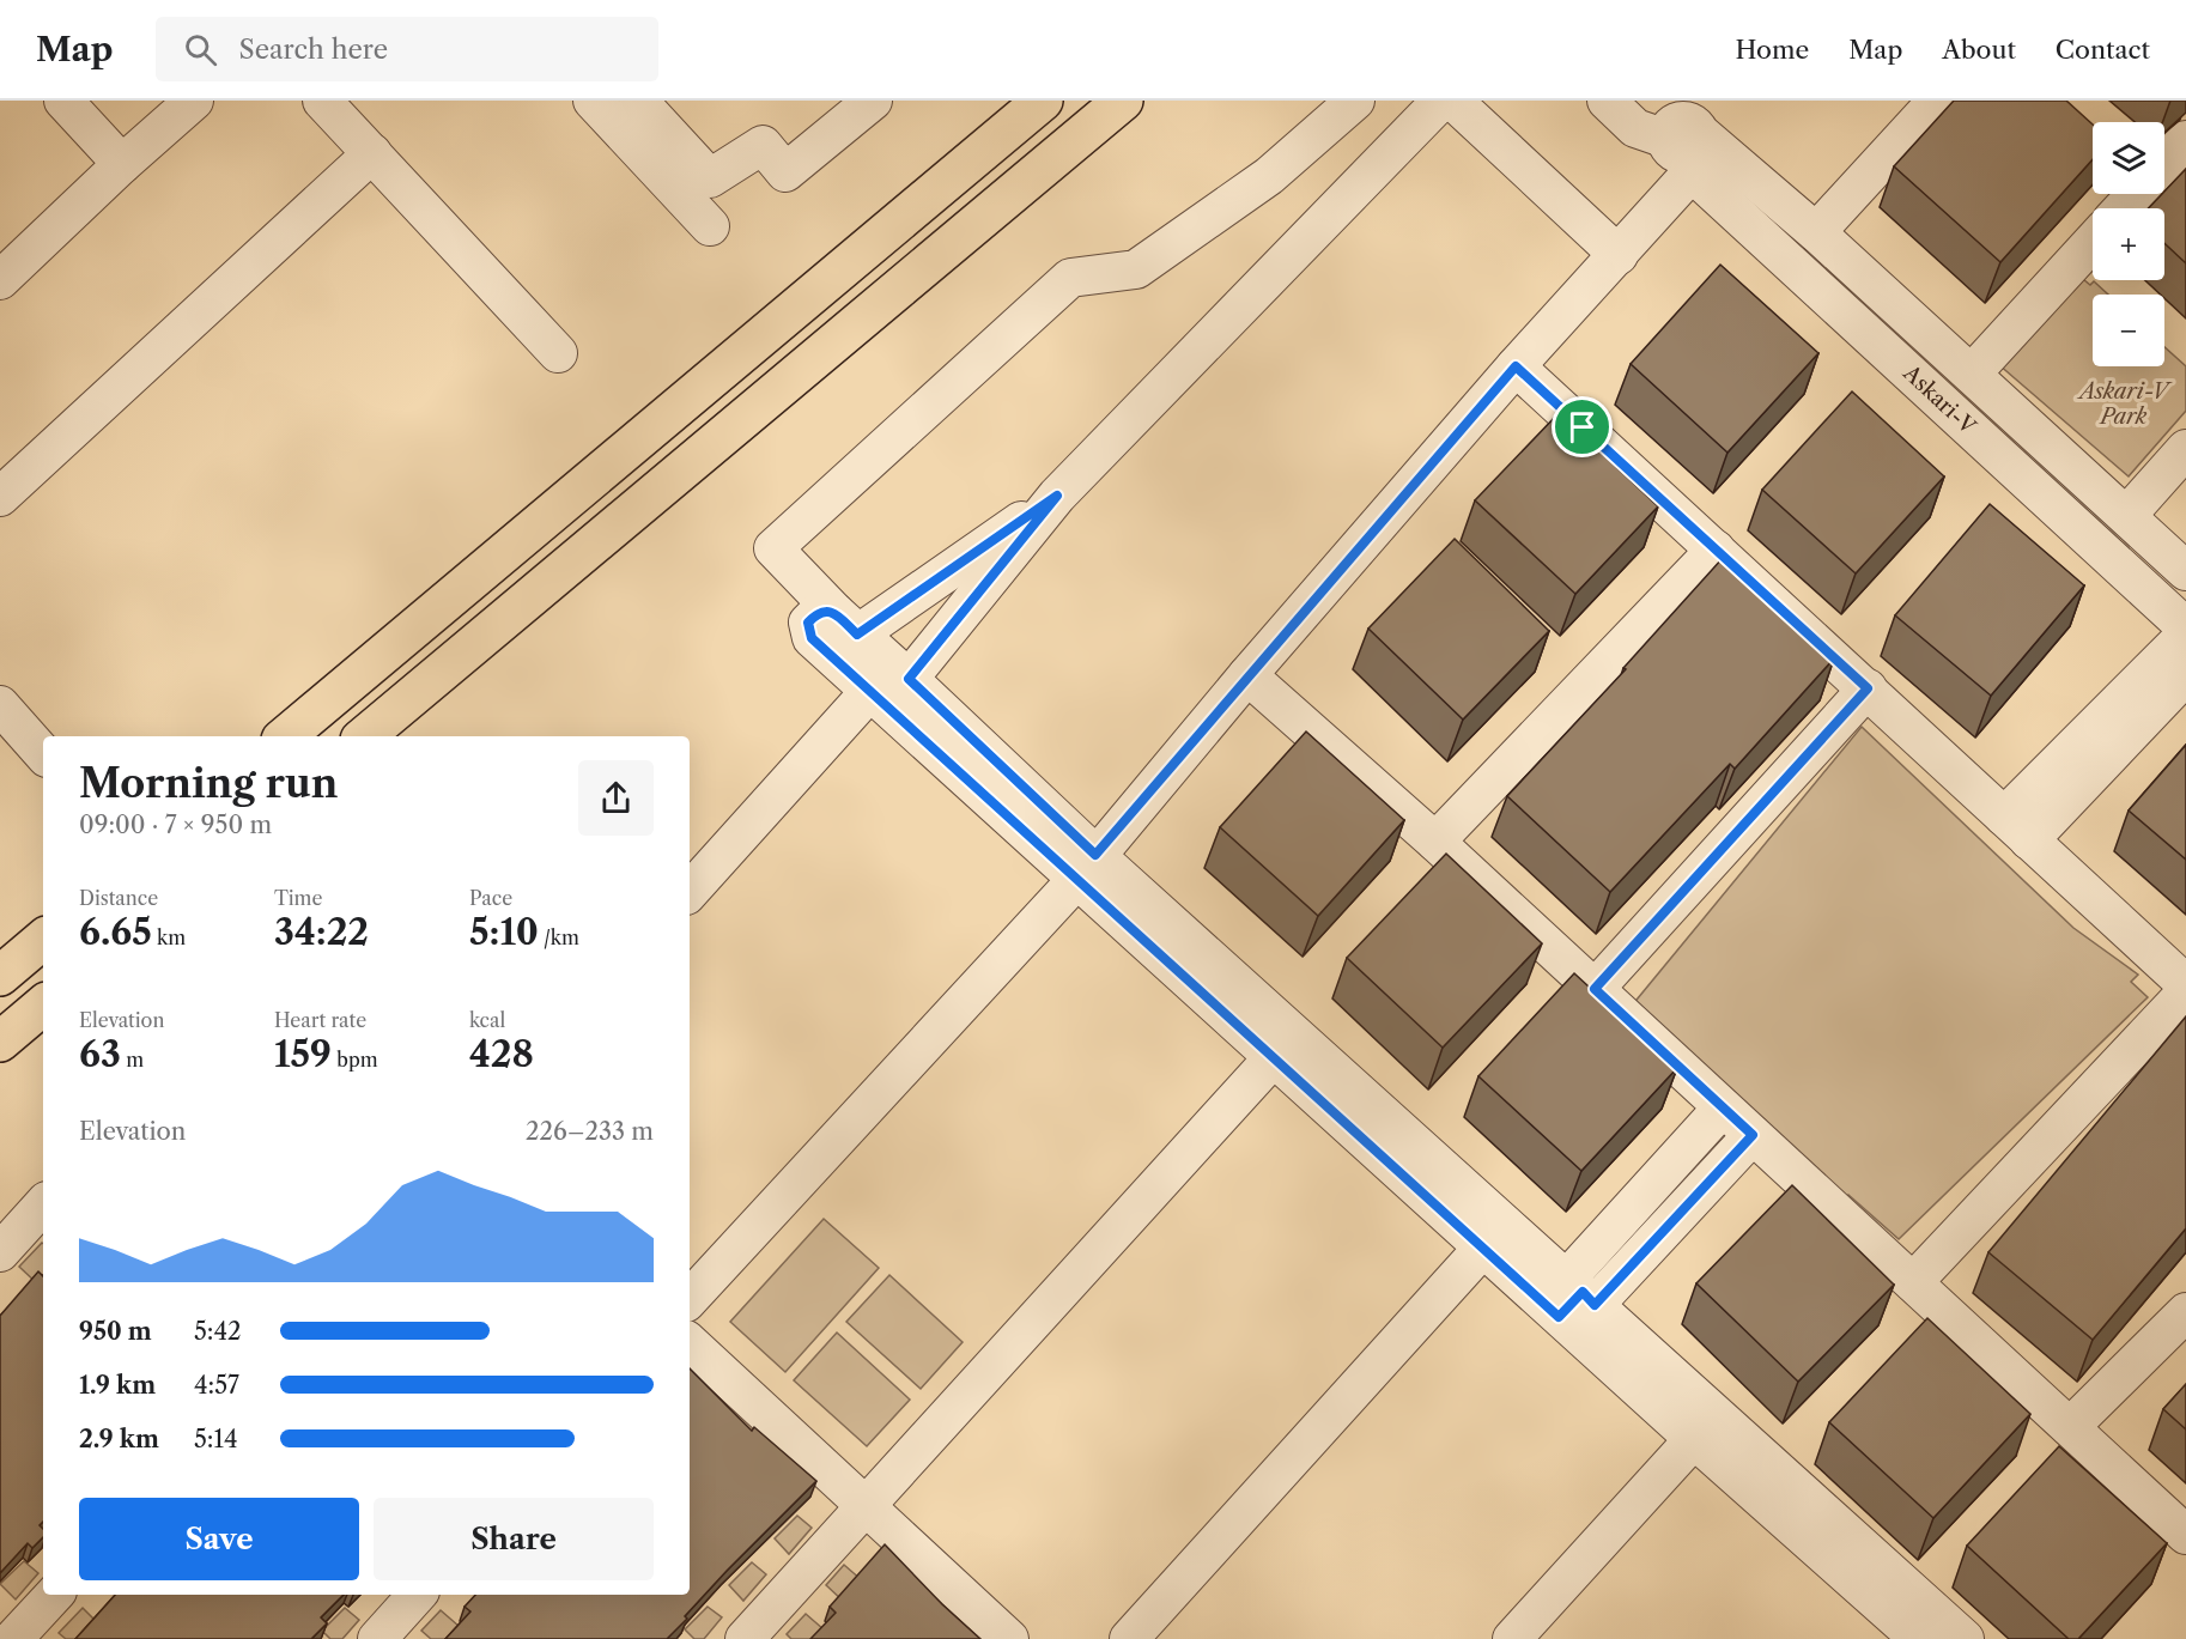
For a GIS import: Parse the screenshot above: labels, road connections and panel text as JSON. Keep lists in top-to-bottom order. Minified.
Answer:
{"streets":{"street":["Askari-V"]},"parks":["Askari-V Park"],"page":{"header":"Map","search":"Search here","nav":["Home","Map","About","Contact"],"map_buttons":["+","−"],"heading":["Morning run","09:00 · 7 × 950 m"],"stats":[["Distance","6.65 km"],["Time","34:22"],["Pace","5:10 /km"],["Elevation","63 m"],["Heart rate","159 bpm"],["kcal","428"]],"chart":["Elevation","226–233 m"],"list":[{"name":"950 m","note":"5:42"},{"name":"1.9 km","note":"4:57"},{"name":"2.9 km","note":"5:14"}],"buttons":["Save","Share"]}}
